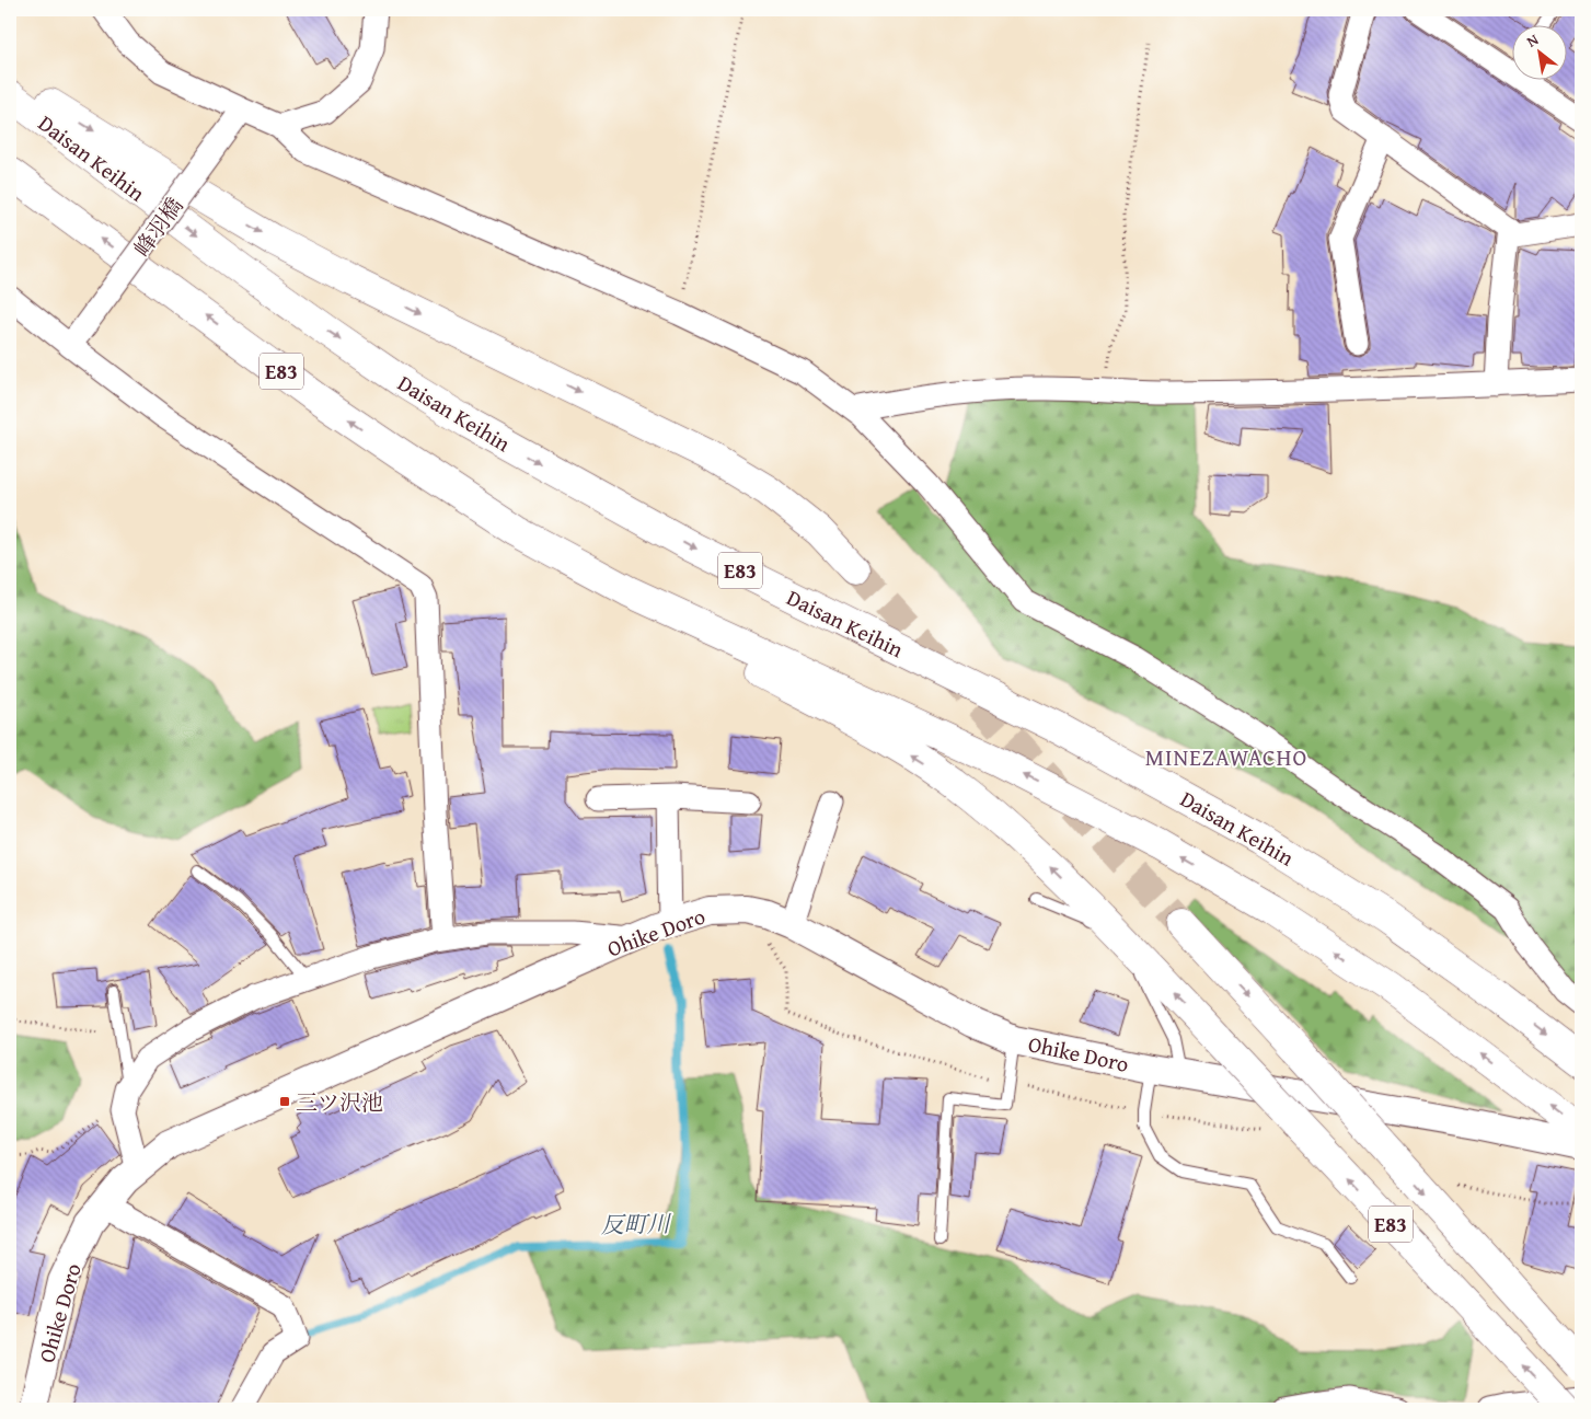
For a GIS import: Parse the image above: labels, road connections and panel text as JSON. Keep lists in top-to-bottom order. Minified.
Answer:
{"streets":{"highway":["Daisan Keihin","E83"],"street":["峰羽橋","Ohike Doro"]},"districts":["MINEZAWACHO"],"water":["反町川"],"places":{"transit":["三ツ沢池"]},"north":"top left"}
